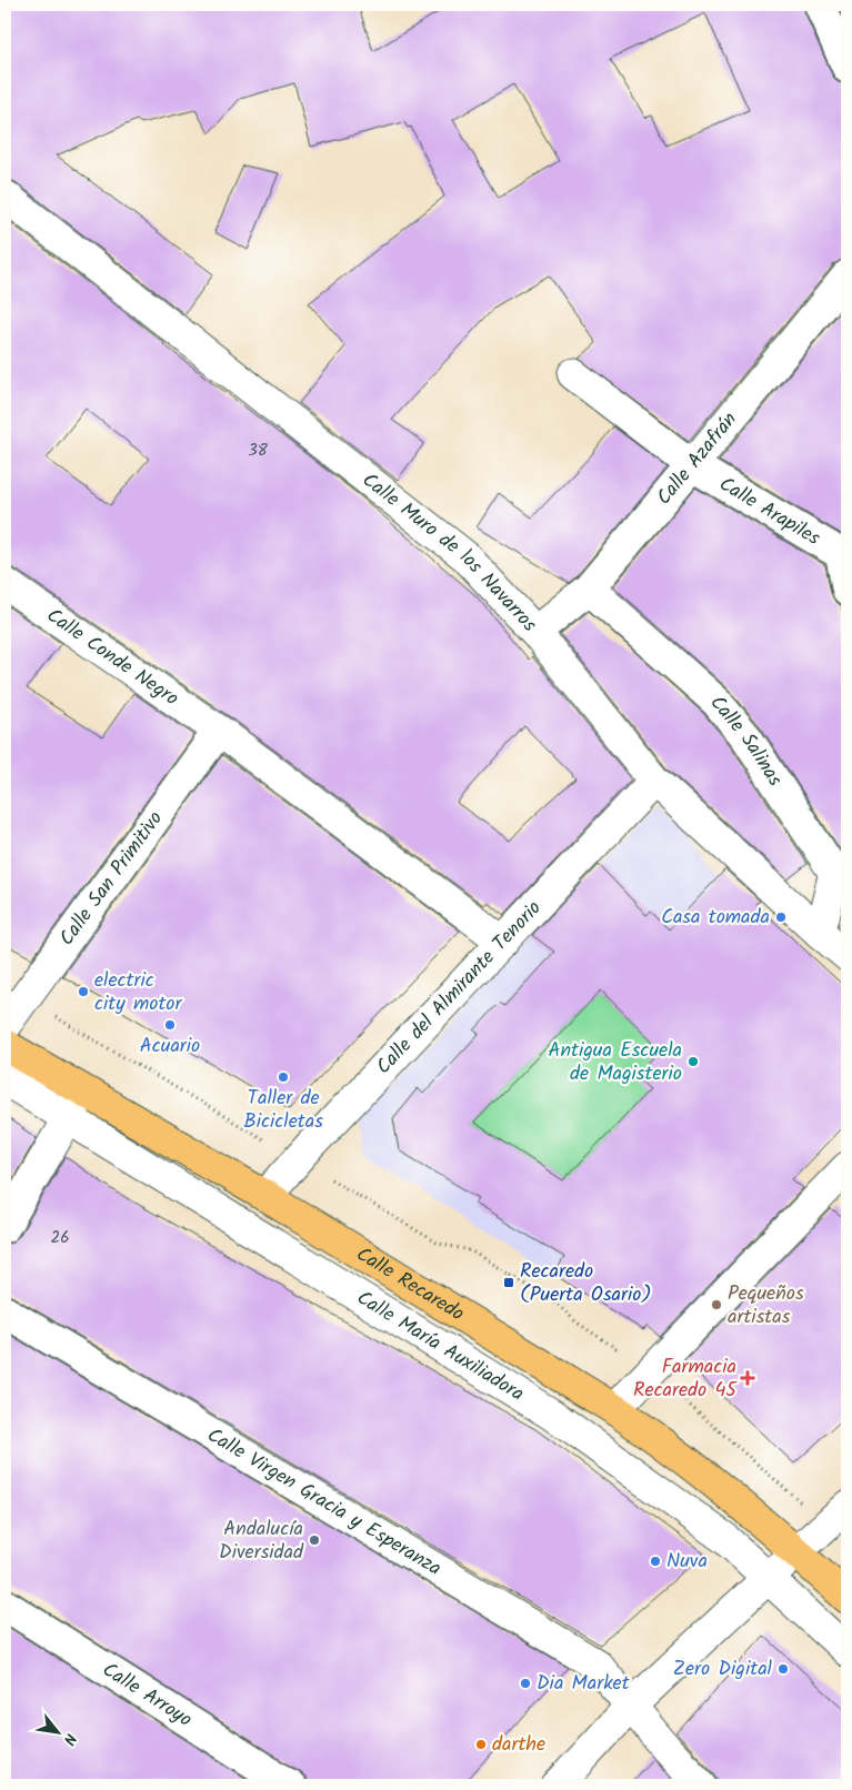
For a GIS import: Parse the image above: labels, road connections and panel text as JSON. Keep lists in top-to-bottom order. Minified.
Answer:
{"streets":{"main road":["Calle Recaredo"],"street":["Calle Azafrán","Calle Arapiles","Calle Muro de los Navarros","Calle Conde Negro","Calle Salinas","Calle San Primitivo","Calle del Almirante Tenorio","Calle María Auxiliadora","Calle Virgen Gracia y Esperanza","Calle Arroyo"]},"crossings":[["Calle Azafrán","Calle Arapiles"],["Calle Azafrán","Calle Muro de los Navarros"],["Calle Azafrán","Calle Salinas"],["Calle Muro de los Navarros","Calle Salinas"],["Calle Muro de los Navarros","Calle del Almirante Tenorio"],["Calle Conde Negro","Calle San Primitivo"],["Calle Conde Negro","Calle del Almirante Tenorio"],["Calle del Almirante Tenorio","Calle Recaredo"]],"places":{"other":["Casa tomada","electric city motor","Acuario","Antigua Escuela de Magisterio","Taller de Bicicletas","Pequeños artistas","Andalucía Diversidad","Nuva","Zero Digital","Dia Market","darthe"],"transit":["Recaredo (Puerta Osario)"],"health":["Farmacia Recaredo 45"]},"house_numbers":["38","26"],"north":"bottom right"}
